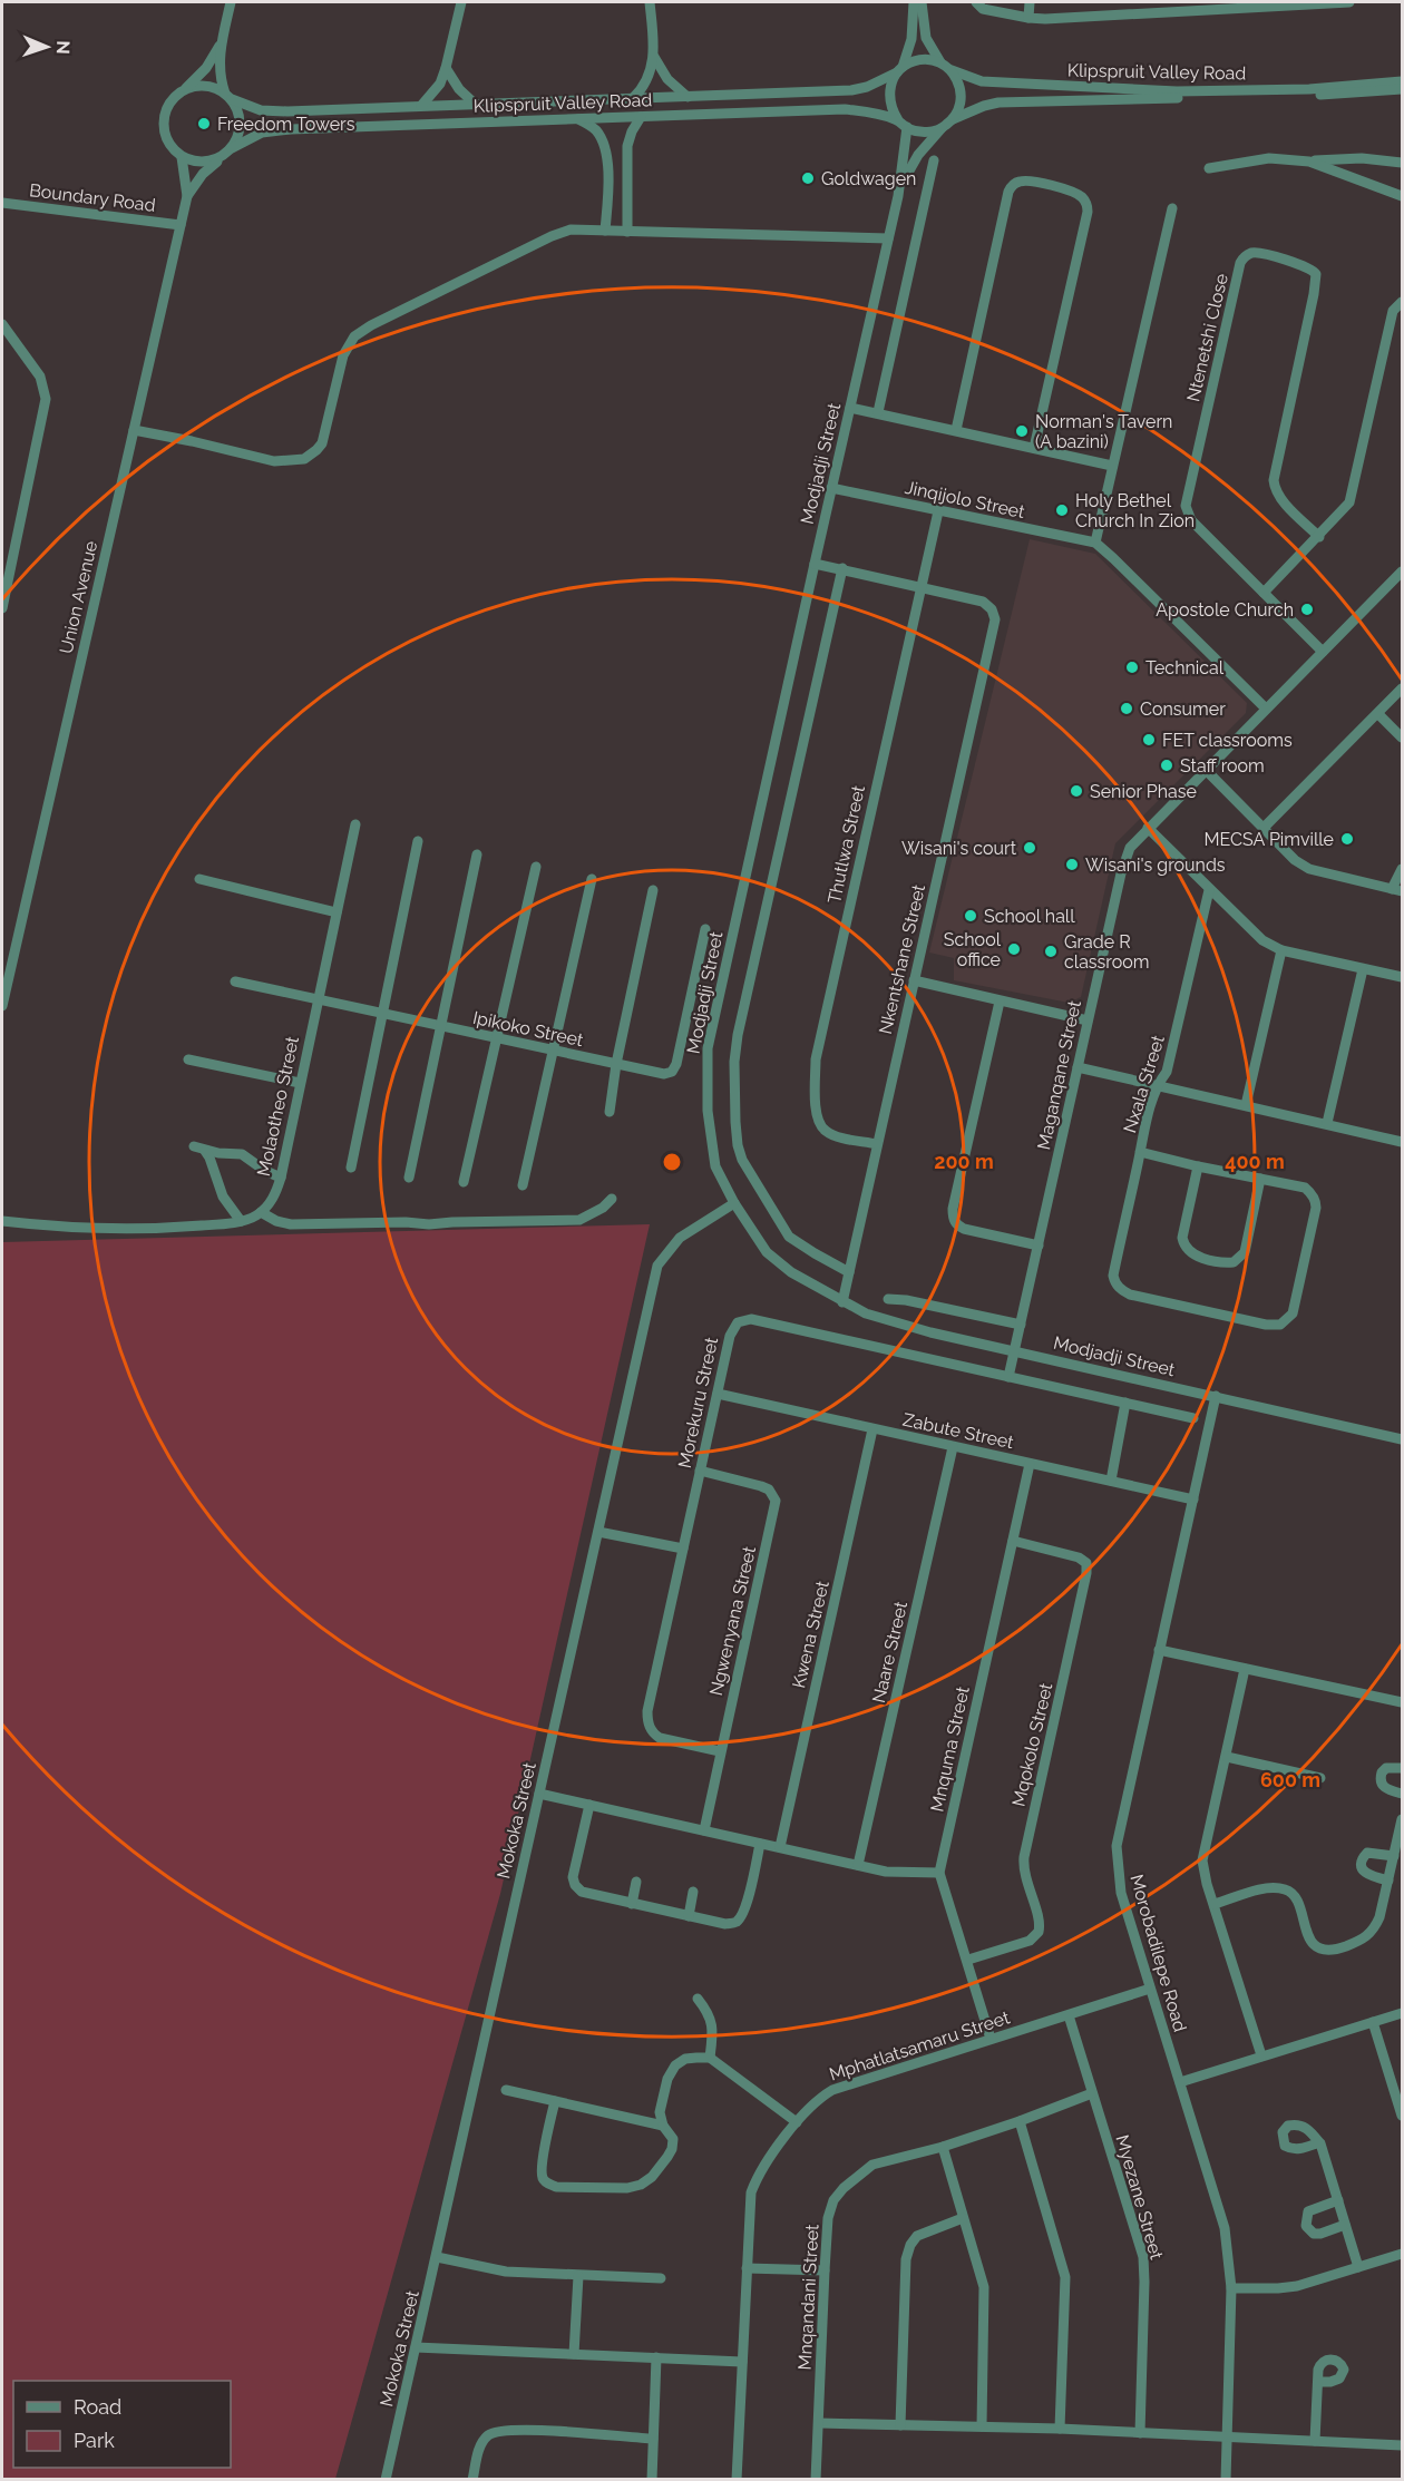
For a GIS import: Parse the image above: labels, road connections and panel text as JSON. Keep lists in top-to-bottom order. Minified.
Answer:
{"streets":{"street":["Klipspruit Valley Road","Boundary Road","Ntenetshi Close","Modjadji Street","Jinqijolo Street","Union Avenue","Thutlwa Street","Nkentshane Street","Ipikoko Street","Maganqane Street","Nxala Street","Molaotheo Street","Morekuru Street","Zabute Street","Ngwenyana Street","Kwena Street","Naare Street","Mqokolo Street","Mnquma Street","Mokoka Street","Morobadilepe Road","Mphatlatsamaru Street","Myezane Street","Mnqandani Street"]},"crossings":[["Klipspruit Valley Road","Modjadji Street"],["Klipspruit Valley Road","Union Avenue"],["Boundary Road","Union Avenue"],["Ntenetshi Close","Maganqane Street"],["Modjadji Street","Jinqijolo Street"],["Modjadji Street","Nkentshane Street"],["Modjadji Street","Maganqane Street"],["Modjadji Street","Mokoka Street"],["Modjadji Street","Morobadilepe Road"],["Jinqijolo Street","Thutlwa Street"],["Thutlwa Street","Nkentshane Street"],["Ipikoko Street","Molaotheo Street"],["Maganqane Street","Morekuru Street"],["Morekuru Street","Zabute Street"],["Morekuru Street","Ngwenyana Street"],["Zabute Street","Kwena Street"],["Zabute Street","Naare Street"],["Zabute Street","Mnquma Street"],["Zabute Street","Morobadilepe Road"],["Mqokolo Street","Mnquma Street"],["Morobadilepe Road","Mphatlatsamaru Street"],["Mphatlatsamaru Street","Myezane Street"],["Myezane Street","Mnqandani Street"]],"places":["Freedom Towers","Goldwagen","Norman's Tavern (A bazini)","Holy Bethel Church In Zion","Apostole Church","Technical","Consumer","FET classrooms","Staff room","Senior Phase","MECSA Pimville","Wisani's court","Wisani's grounds","School hall","School office","Grade R classroom"],"legend":["Road","Park"],"north":"right","rings":["200 m","400 m","600 m"]}
